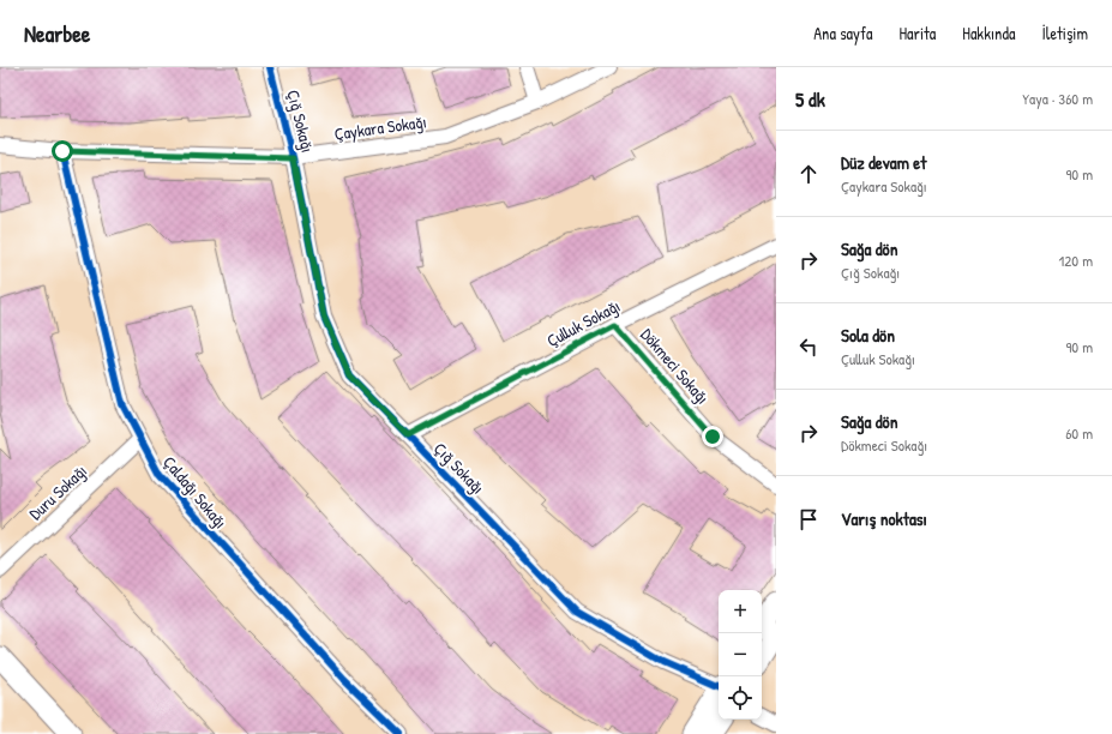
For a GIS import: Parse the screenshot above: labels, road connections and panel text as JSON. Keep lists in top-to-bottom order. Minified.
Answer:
{"streets":{"street":["Çığ Sokağı","Çaykara Sokağı","Çulluk Sokağı","Dökmeci Sokağı","Duru Sokağı","Çaldağı Sokağı"]},"crossings":[["Çığ Sokağı","Çaykara Sokağı"],["Çığ Sokağı","Çulluk Sokağı"],["Çaykara Sokağı","Çaldağı Sokağı"],["Çulluk Sokağı","Dökmeci Sokağı"],["Duru Sokağı","Çaldağı Sokağı"]],"page":{"header":"Nearbee","nav":["Ana sayfa","Harita","Hakkında","İletişim"],"heading":["5 dk","Yaya · 360 m"],"list":[["Düz devam et","Çaykara Sokağı","90 m"],["Sağa dön","Çığ Sokağı","120 m"],["Sola dön","Çulluk Sokağı","90 m"],["Sağa dön","Dökmeci Sokağı","60 m"],"Varış noktası"],"map_buttons":["+","−"]}}
